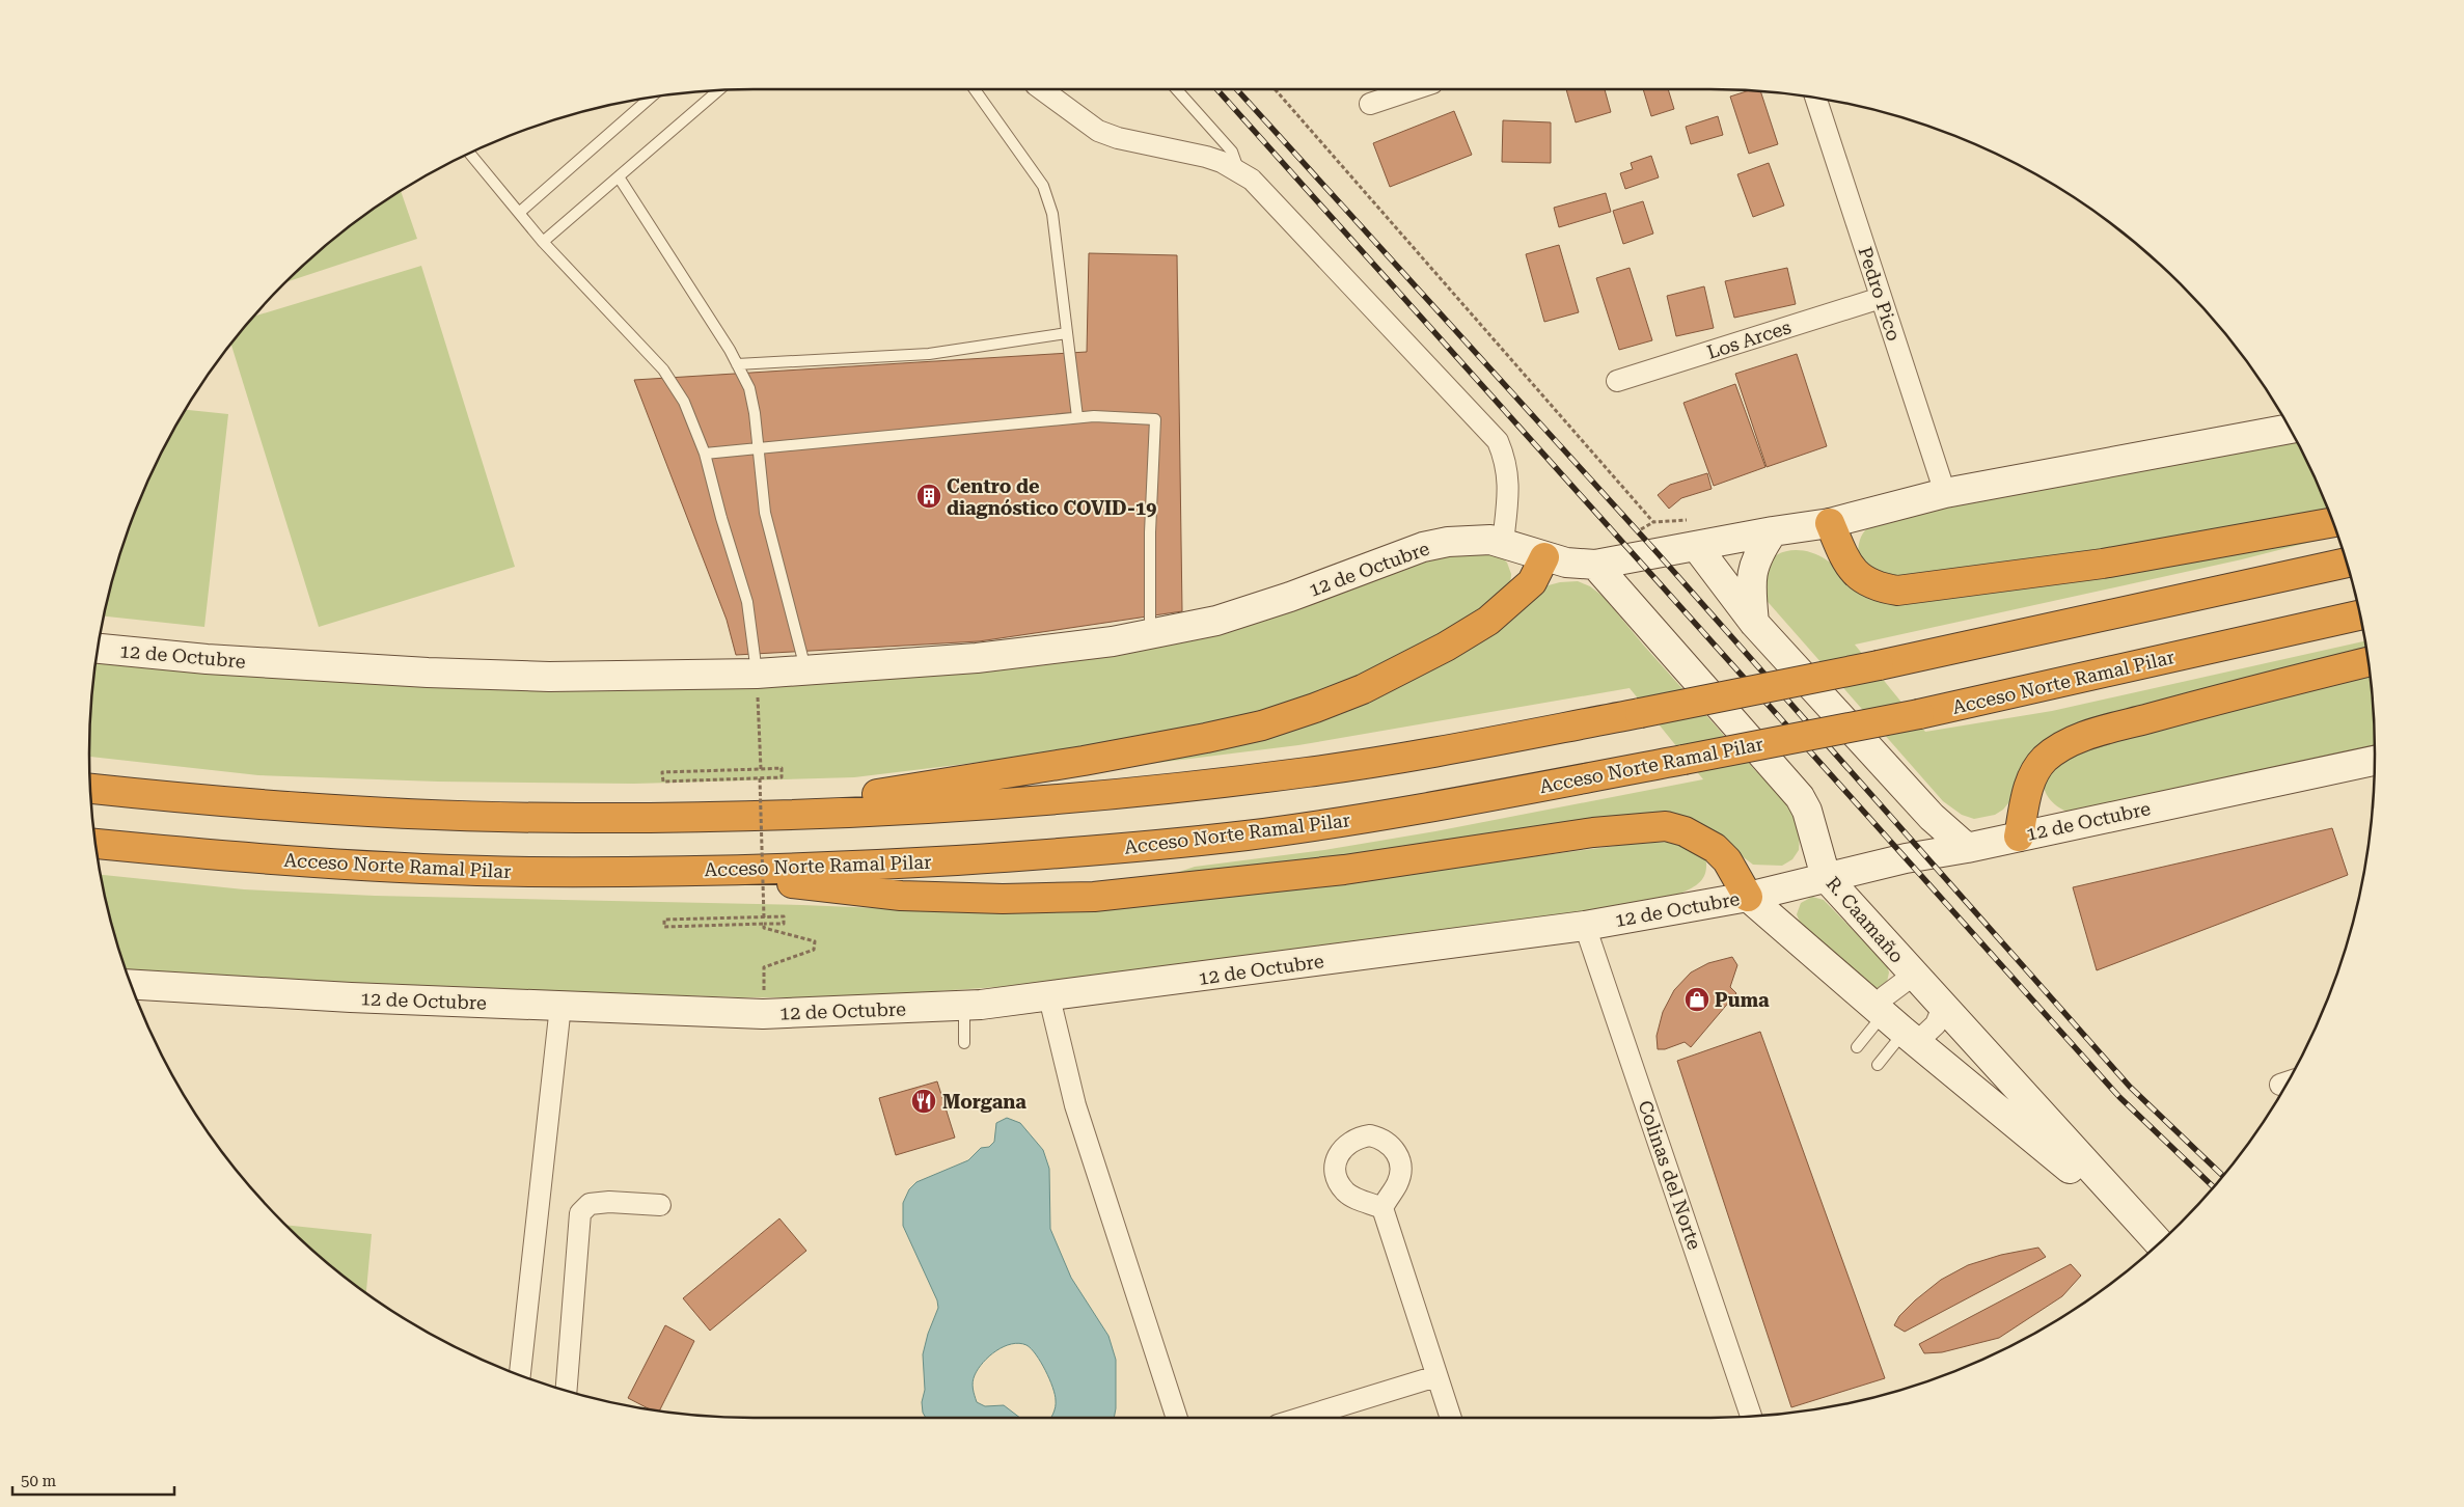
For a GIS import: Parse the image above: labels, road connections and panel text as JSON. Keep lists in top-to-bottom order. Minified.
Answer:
{"streets":{"highway":["Acceso Norte Ramal Pilar"],"street":["Pedro Pico","Los Arces","12 de Octubre","R. Caamaño","Colinas del Norte"]},"crossings":[["Pedro Pico","Los Arces"],["Pedro Pico","12 de Octubre"],["12 de Octubre","R. Caamaño"],["12 de Octubre","Colinas del Norte"]],"places":{"building":["Centro de diagnóstico COVID-19"],"shop":["Puma"],"restaurant":["Morgana"]},"scale_bar":"50 m"}
